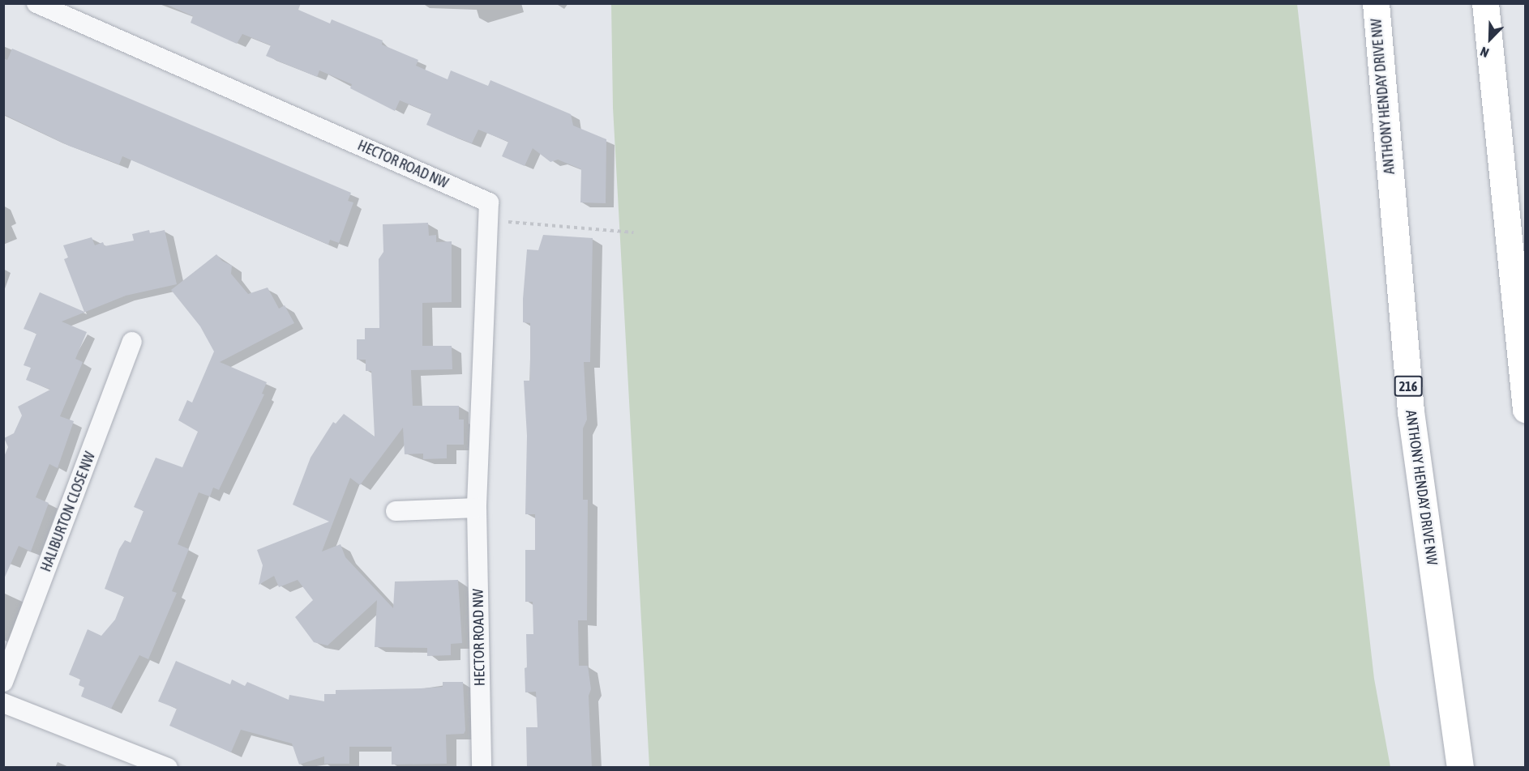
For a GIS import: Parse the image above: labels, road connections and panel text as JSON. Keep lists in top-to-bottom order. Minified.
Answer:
{"streets":{"highway":["ANTHONY HENDAY DRIVE NW","216"],"street":["HECTOR ROAD NW","HALIBURTON CLOSE NW"]},"north":"bottom left"}
